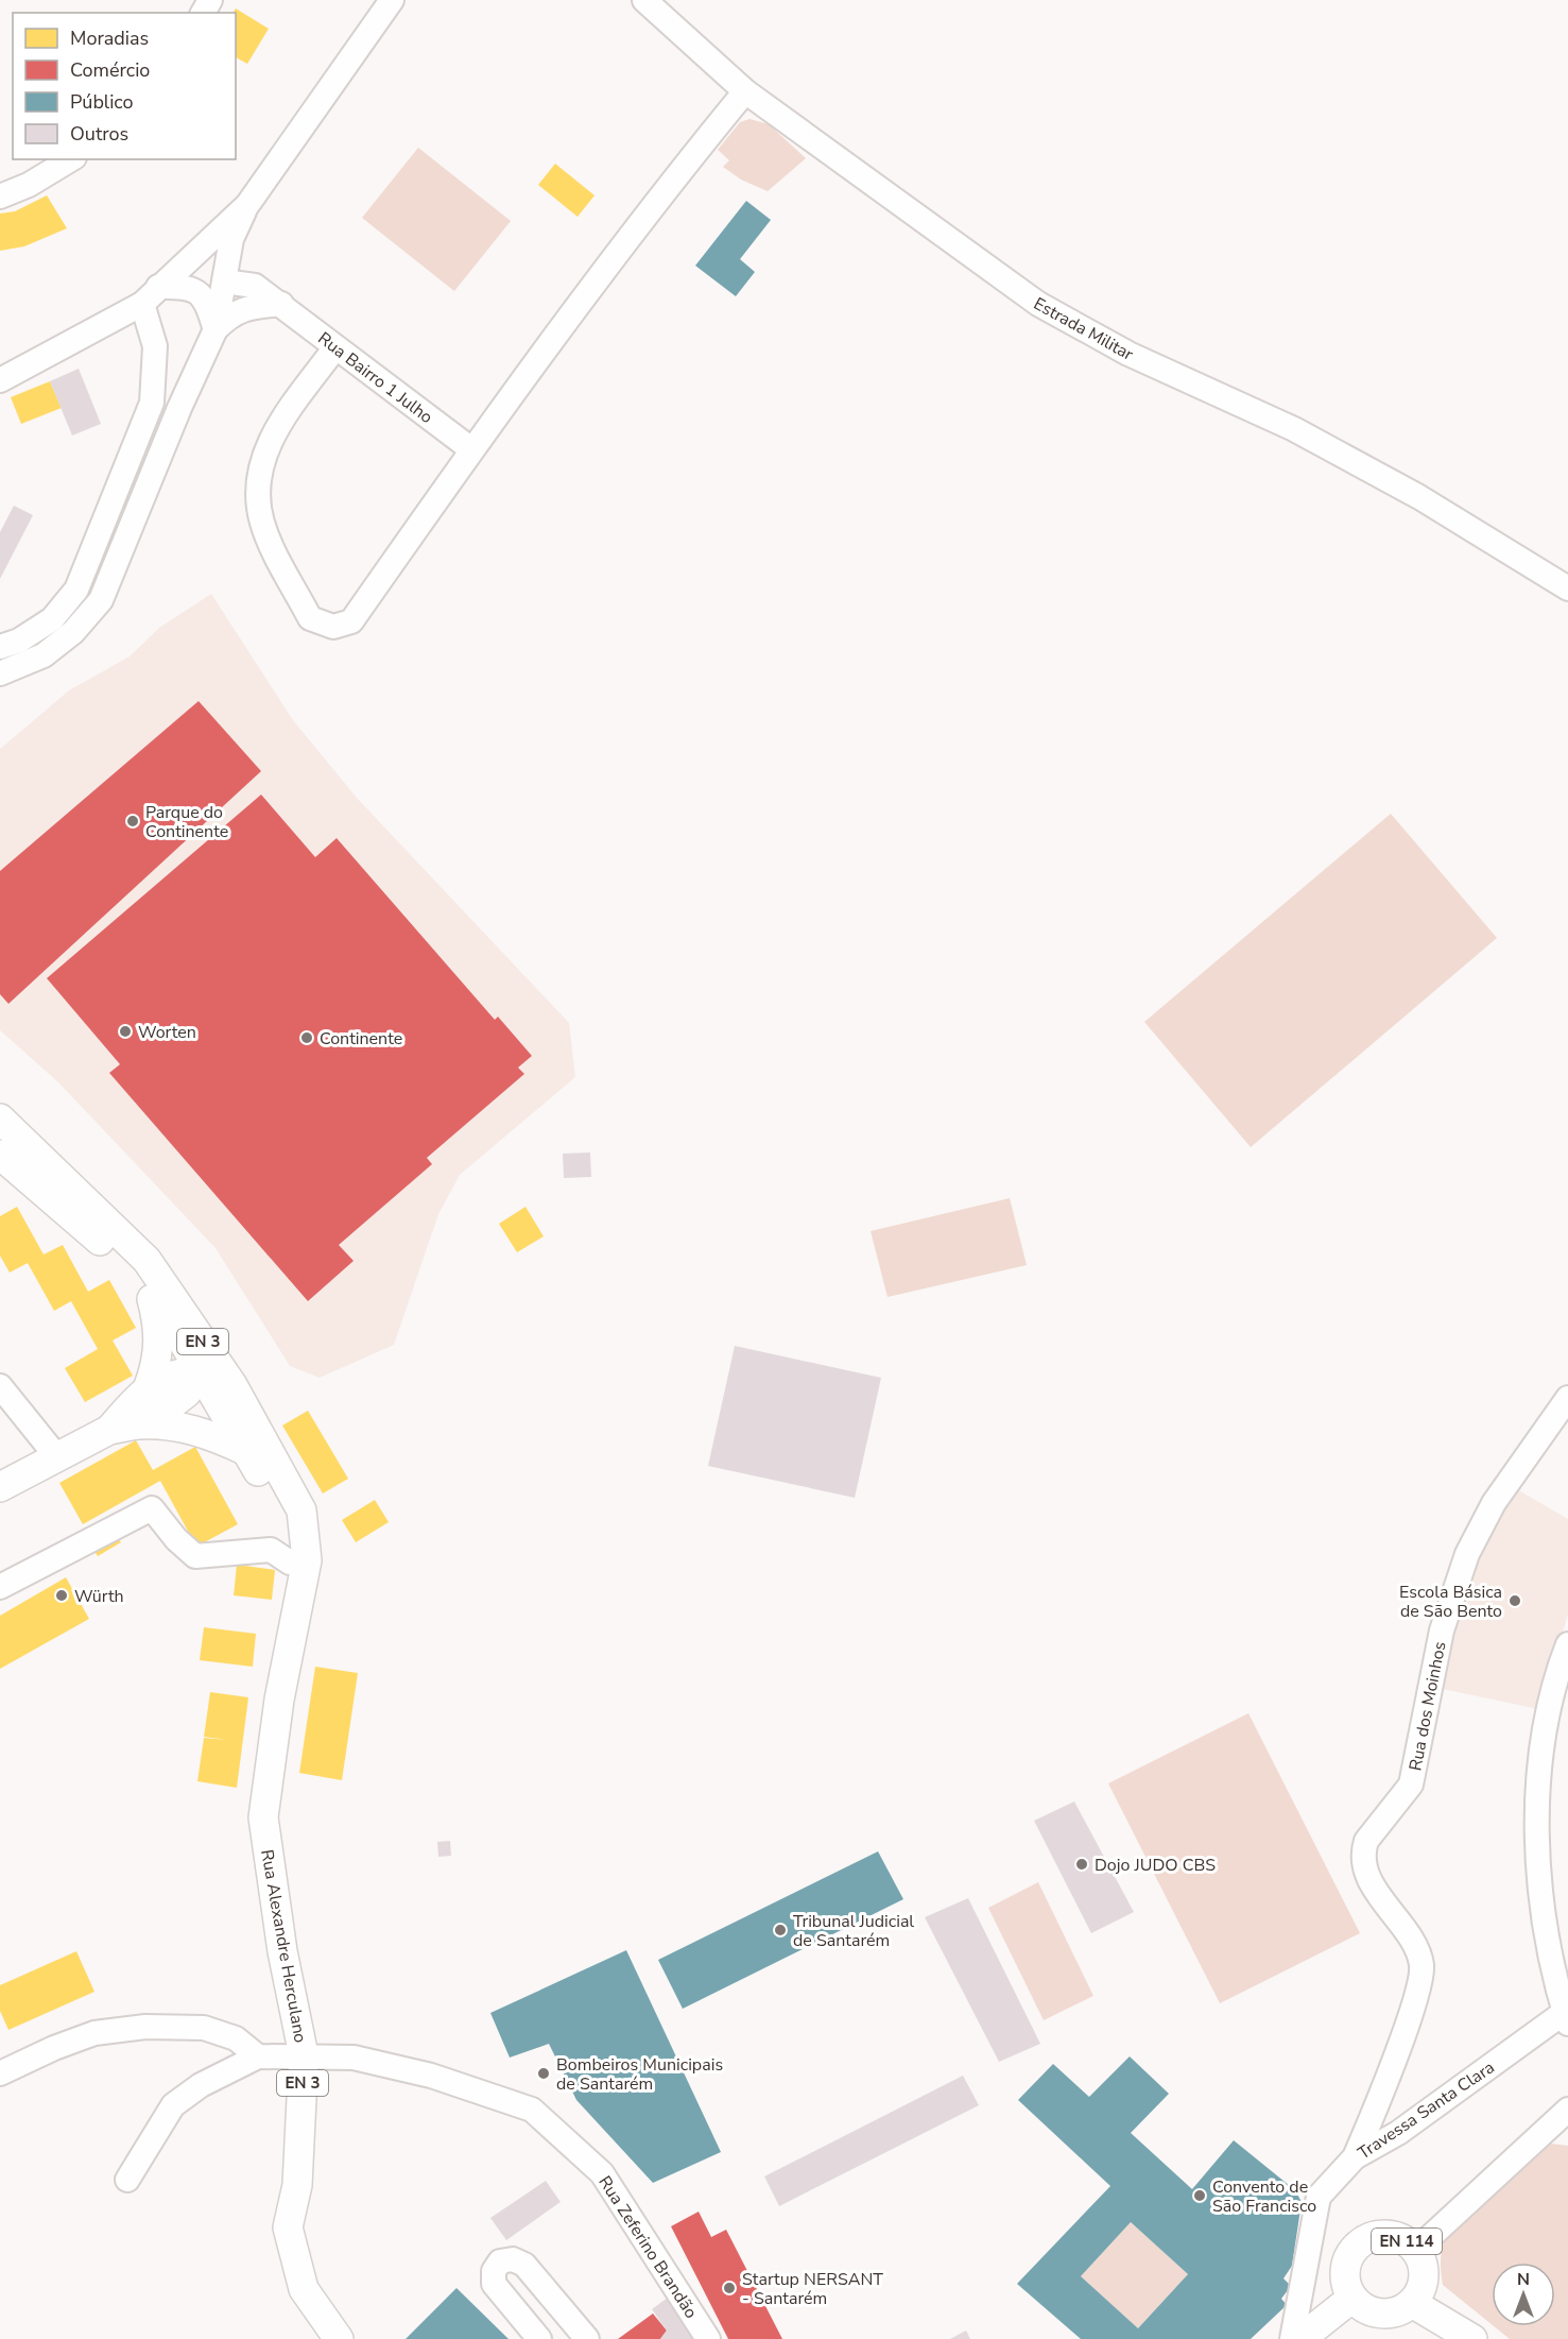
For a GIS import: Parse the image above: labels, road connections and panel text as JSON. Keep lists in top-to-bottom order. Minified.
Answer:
{"streets":{"main road":["EN 3","Rua Alexandre Herculano","EN 114"],"street":["Estrada Militar","Rua Bairro 1 Julho","Rua dos Moinhos","Travessa Santa Clara","Rua Zeferino Brandão"]},"crossings":[["Rua dos Moinhos","Travessa Santa Clara"],["Rua Alexandre Herculano","Rua Zeferino Brandão"]],"places":["Parque do Continente","Worten","Continente","Würth","Escola Básica de São Bento","Dojo JUDO CBS","Tribunal Judicial de Santarém","Bombeiros Municipais de Santarém","Convento de São Francisco","Startup NERSANT - Santarém"],"legend":["Moradias","Comércio","Público","Outros"],"north":"top"}
